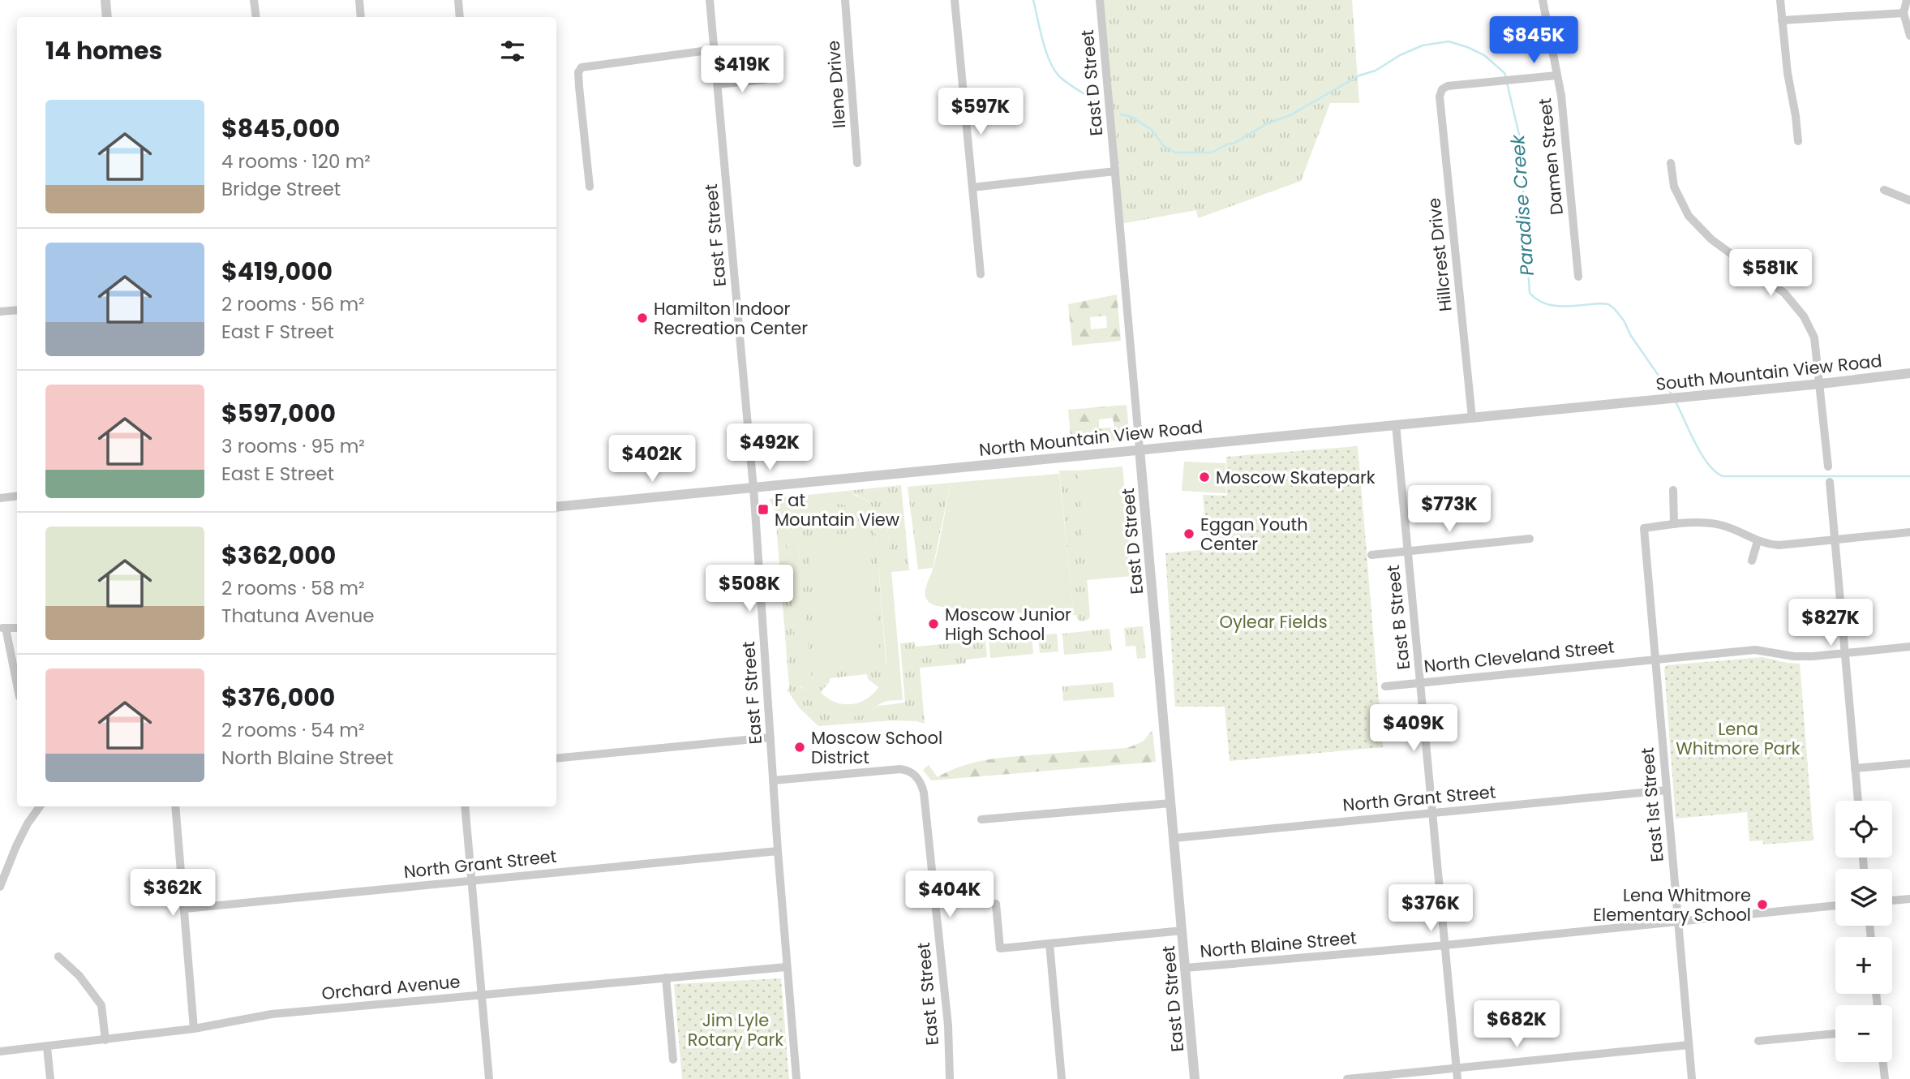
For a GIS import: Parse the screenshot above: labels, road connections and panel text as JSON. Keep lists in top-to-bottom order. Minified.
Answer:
{"streets":{"street":["East D Street","Ilene Drive","Damen Street","East F Street","Hillcrest Drive","South Mountain View Road","North Mountain View Road","East B Street","North Cleveland Street","North Grant Street","East 1st Street","North Blaine Street","Orchard Avenue","East E Street"]},"crossings":[["East D Street","North Mountain View Road"],["East D Street","North Grant Street"],["East D Street","North Blaine Street"],["Damen Street","Hillcrest Drive"],["East F Street","North Mountain View Road"],["East F Street","North Grant Street"],["East F Street","Orchard Avenue"],["East F Street","East E Street"],["Hillcrest Drive","North Mountain View Road"],["South Mountain View Road","North Mountain View Road"],["North Mountain View Road","East B Street"],["East B Street","North Cleveland Street"],["East B Street","North Grant Street"],["East B Street","North Blaine Street"],["North Cleveland Street","East 1st Street"],["North Grant Street","East 1st Street"],["East 1st Street","North Blaine Street"]],"water":["Paradise Creek"],"parks":["Oylear Fields","Lena Whitmore Park","Jim Lyle Rotary Park"],"places":{"other":["Hamilton Indoor Recreation Center","Moscow Skatepark","Eggan Youth Center","Moscow Junior High School","Moscow School District","Lena Whitmore Elementary School"],"transit":["F at Mountain View"]},"page":{"price":["$845K","$419K","$597K","$581K","$492K","$402K","$773K","$508K","$827K","$409K","$362K","$404K","$376K","$682K"],"heading":"14 homes","list":[{"name":"$845,000","note":"4 rooms · 120 m² · Bridge Street"},{"name":"$419,000","note":"2 rooms · 56 m² · East F Street"},{"name":"$597,000","note":"3 rooms · 95 m² · East E Street"},{"name":"$362,000","note":"2 rooms · 58 m² · Thatuna Avenue"},{"name":"$376,000","note":"2 rooms · 54 m² · North Blaine Street"}],"map_buttons":["+","−"]}}
